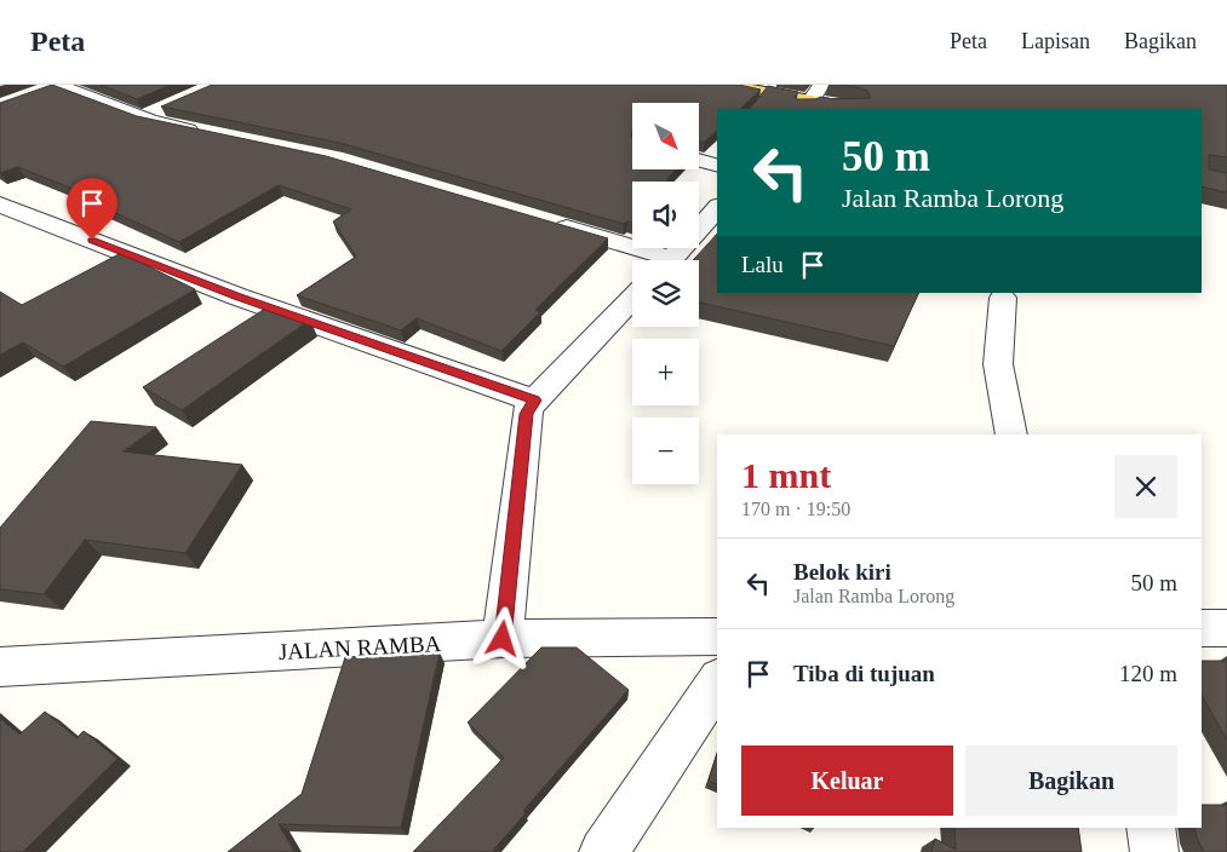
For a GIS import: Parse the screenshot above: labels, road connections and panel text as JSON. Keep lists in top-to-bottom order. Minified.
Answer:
{"streets":{"street":["JALAN RAMBA"]},"north":"bottom right","page":{"header":"Peta","nav":["Peta","Lapisan","Bagikan"],"map_buttons":["+","−"],"turn":["50 m","Jalan Ramba Lorong"],"then":"Lalu","heading":["1 mnt","170 m · 19:50"],"list":[{"name":"Belok kiri","note":"Jalan Ramba Lorong","value":"50 m"},{"name":"Tiba di tujuan","value":"120 m"}],"buttons":["Keluar","Bagikan"]}}
